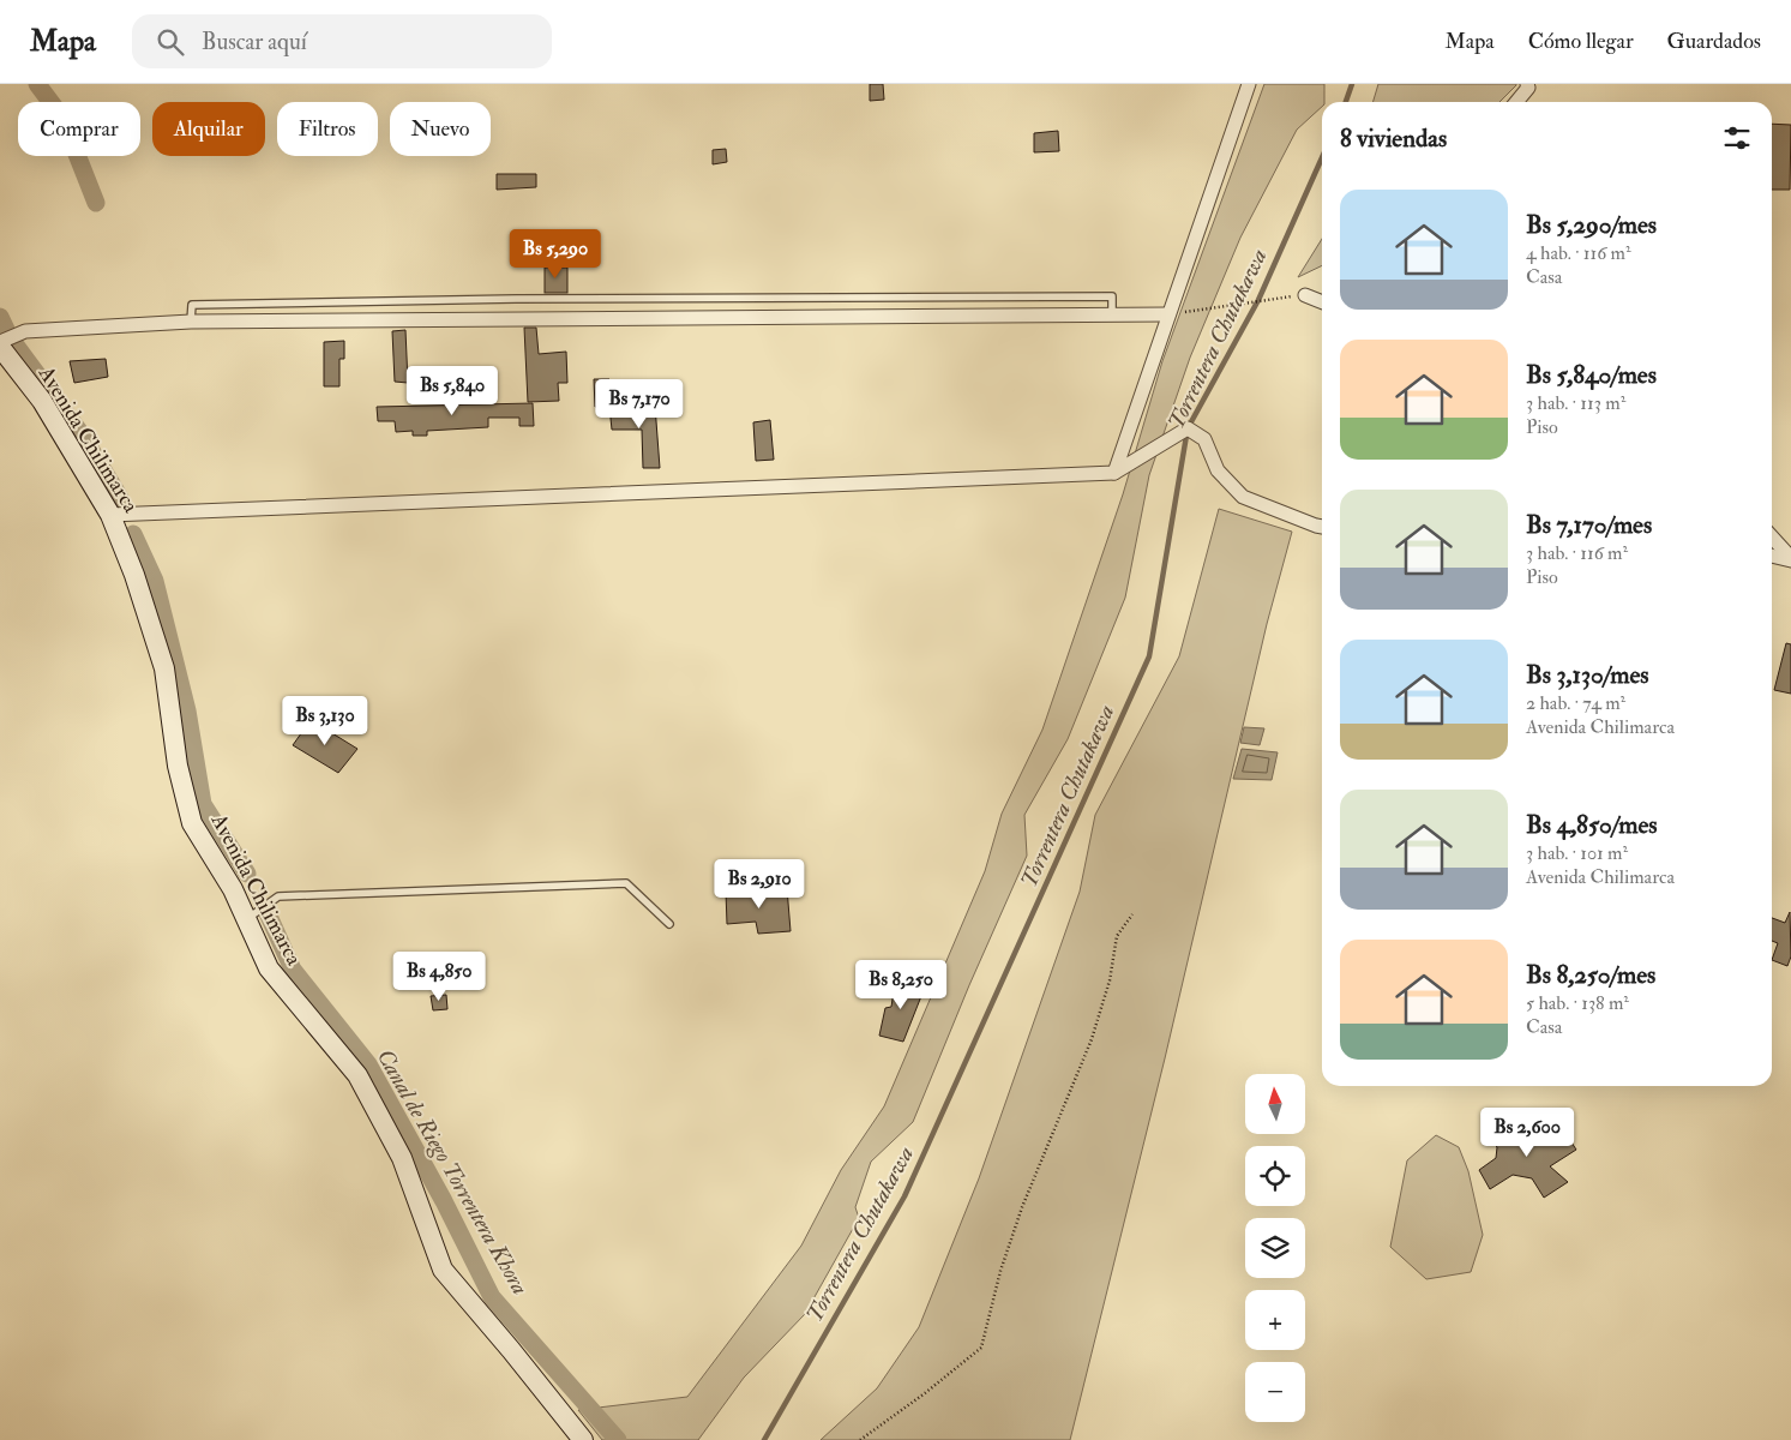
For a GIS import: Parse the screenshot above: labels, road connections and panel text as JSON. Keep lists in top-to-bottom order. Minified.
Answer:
{"streets":{"street":["Avenida Chilimarca"]},"water":["Torrentera Chutakawa","Canal de Riego Torrentera Khora"],"north":"top","page":{"header":"Mapa","search":"Buscar aquí","nav":["Mapa","Cómo llegar","Guardados"],"chip":["Comprar","Alquilar","Filtros","Nuevo"],"heading":"8 viviendas","list":[{"name":"Bs 5,290/mes","note":"4 hab. · 116 m² · Casa"},{"name":"Bs 5,840/mes","note":"3 hab. · 113 m² · Piso"},{"name":"Bs 7,170/mes","note":"3 hab. · 116 m² · Piso"},{"name":"Bs 3,130/mes","note":"2 hab. · 74 m² · Avenida Chilimarca"},{"name":"Bs 4,850/mes","note":"3 hab. · 101 m² · Avenida Chilimarca"},{"name":"Bs 8,250/mes","note":"5 hab. · 138 m² · Casa"}],"price":["Bs 5,290","Bs 5,840","Bs 7,170","Bs 3,130","Bs 2,910","Bs 4,850","Bs 8,250","Bs 2,600"],"map_buttons":["+","−"]}}
